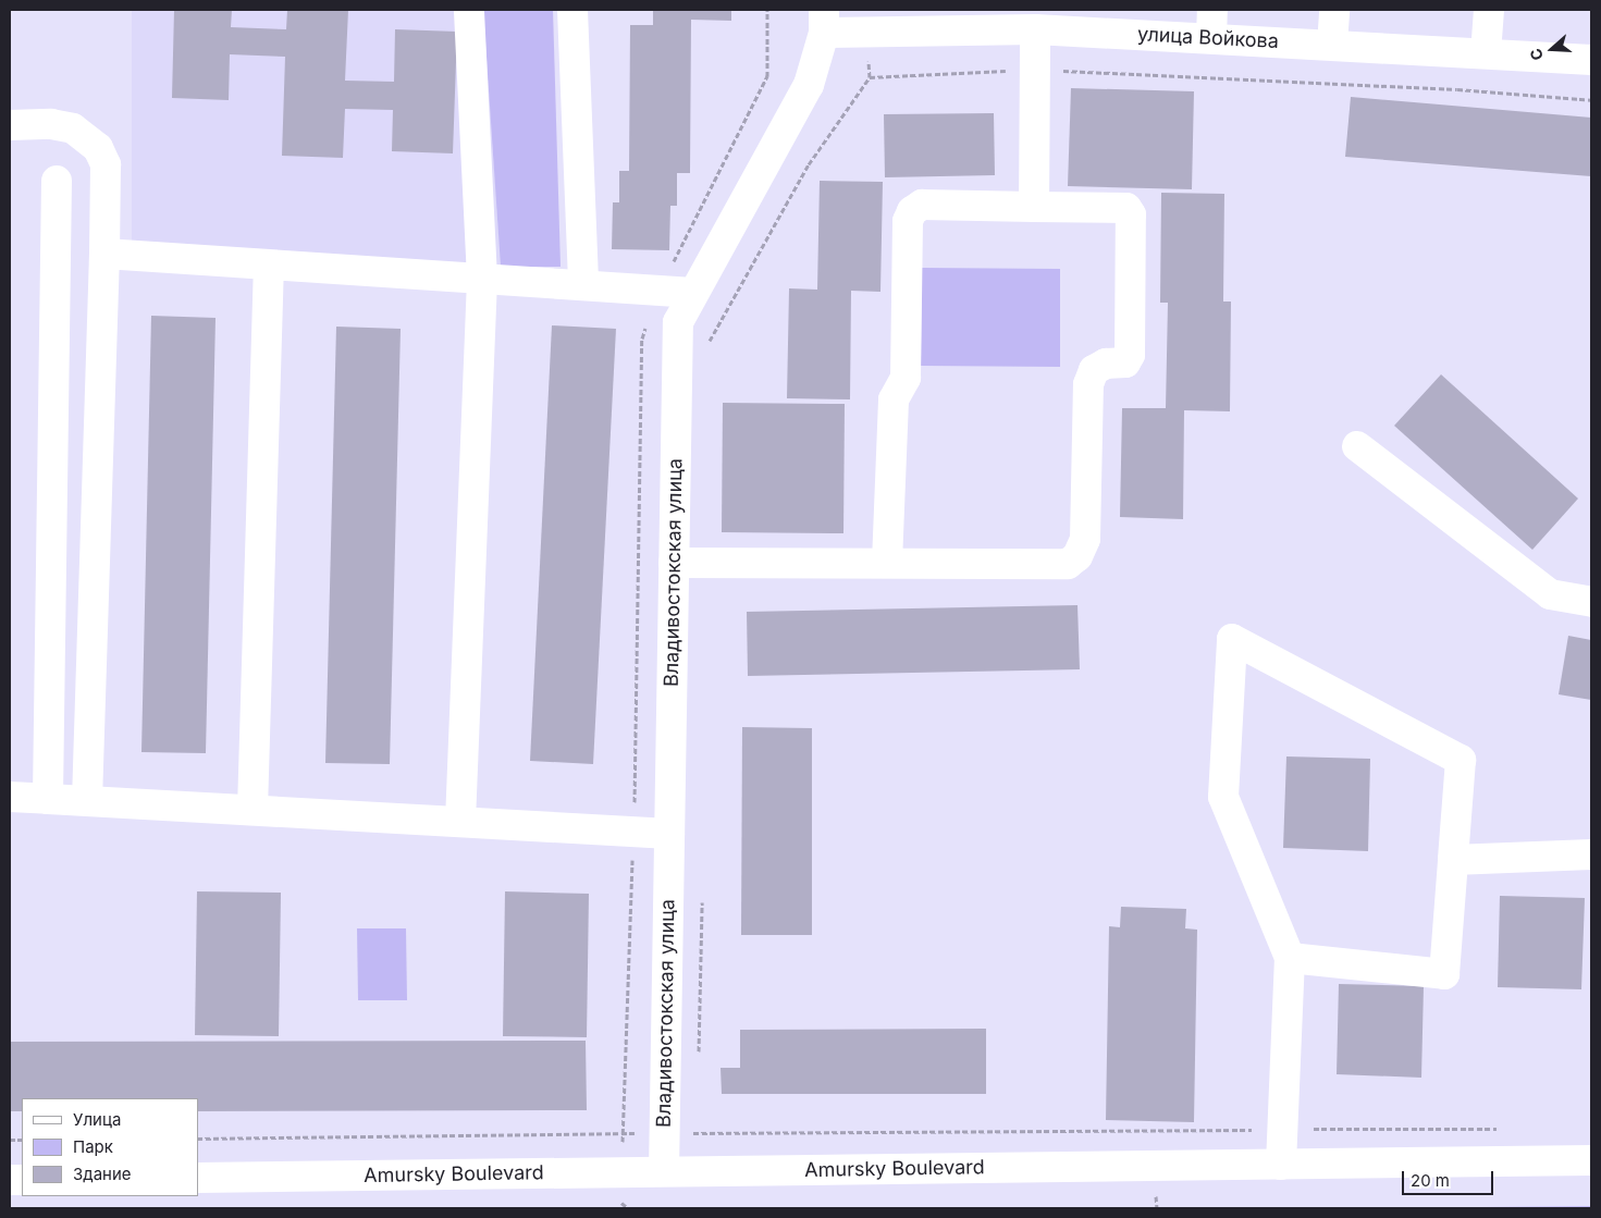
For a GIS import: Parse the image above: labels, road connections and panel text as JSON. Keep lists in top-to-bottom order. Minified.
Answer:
{"streets":{"street":["улица Войкова","Владивостокская улица","Amursky Boulevard"]},"crossings":[["улица Войкова","Владивостокская улица"],["Владивостокская улица","Amursky Boulevard"]],"legend":["Улица","Парк","Здание"],"scale_bar":"20 m","north":"left"}
